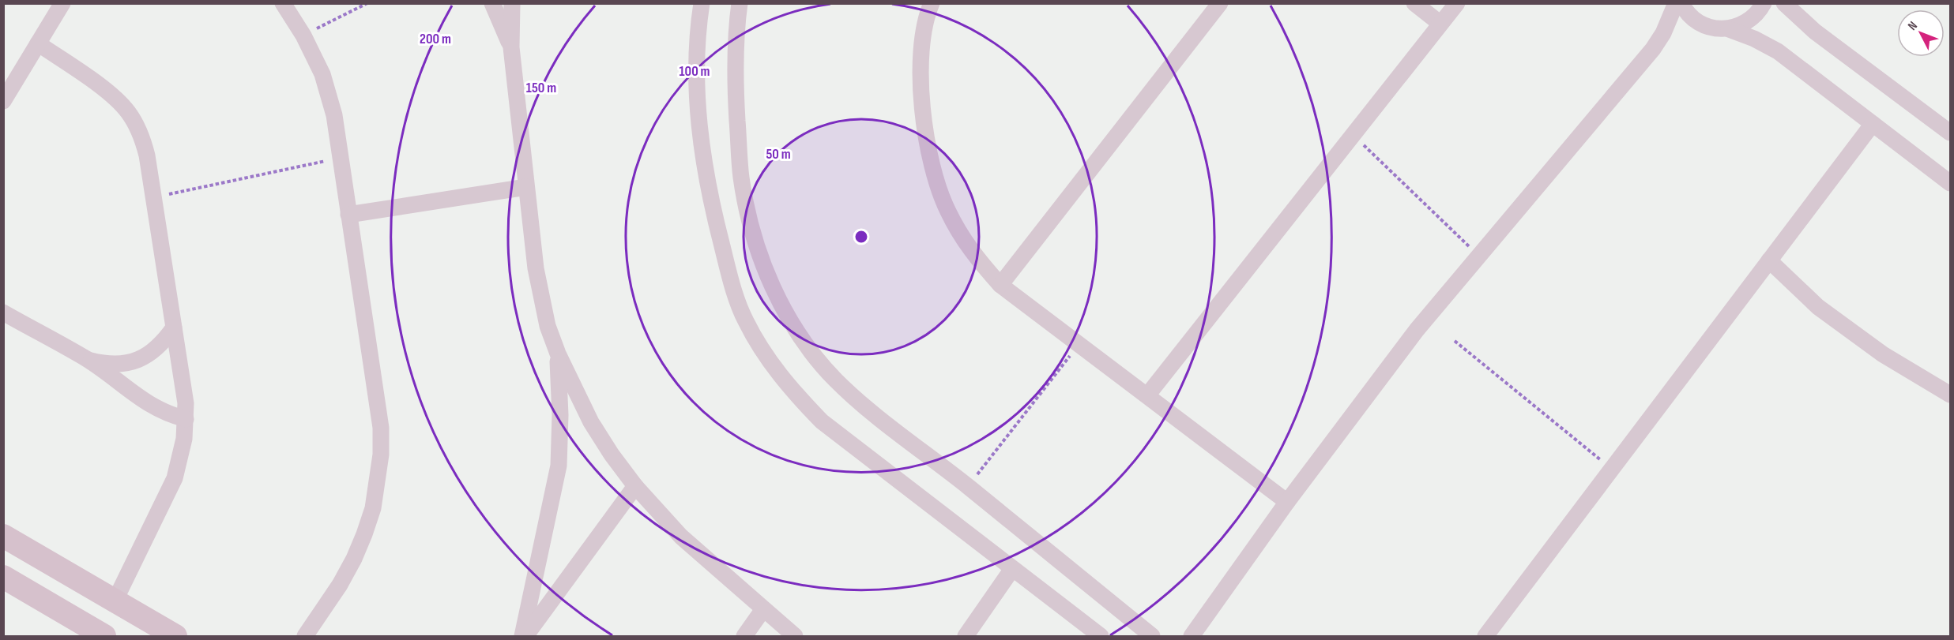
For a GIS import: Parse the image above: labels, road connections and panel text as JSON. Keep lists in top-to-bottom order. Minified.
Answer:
{"north":"top left","rings":["200 m","100 m","150 m","50 m"]}
